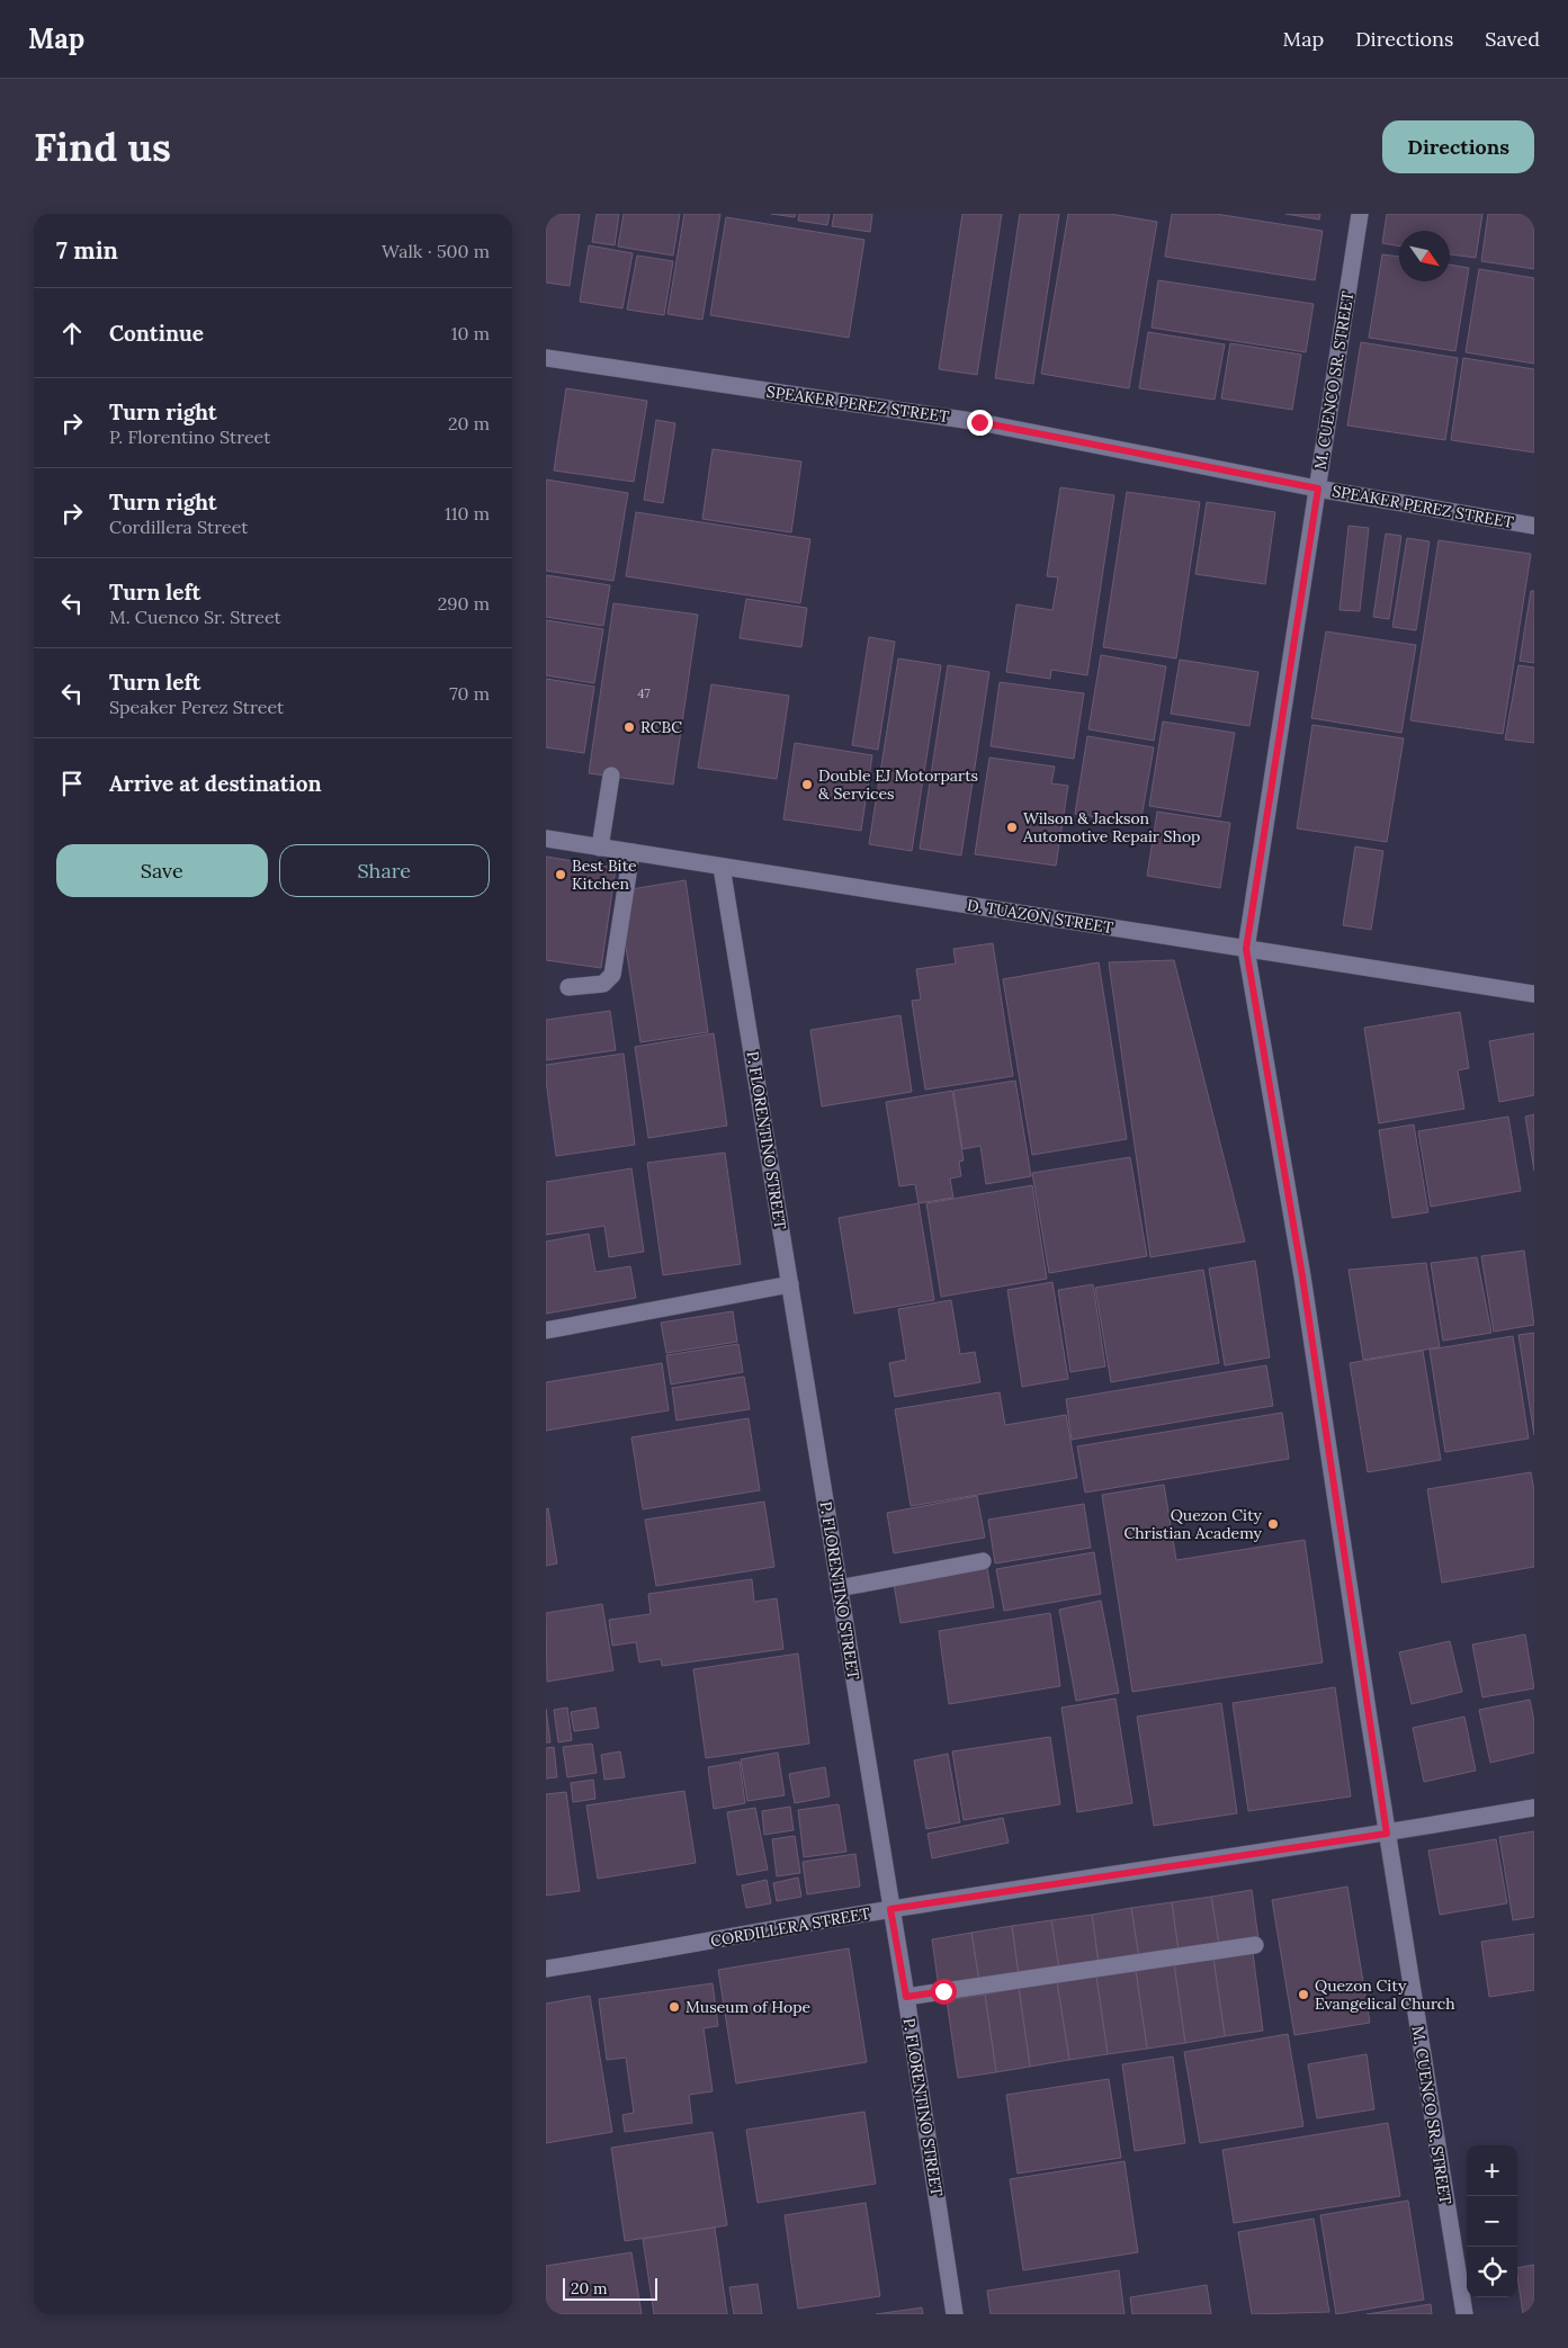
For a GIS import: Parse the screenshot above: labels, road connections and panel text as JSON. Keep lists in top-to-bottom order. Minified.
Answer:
{"streets":{"street":["M. CUENCO SR. STREET","SPEAKER PEREZ STREET","D. TUAZON STREET","P. FLORENTINO STREET","CORDILLERA STREET"]},"crossings":[["M. CUENCO SR. STREET","SPEAKER PEREZ STREET"],["M. CUENCO SR. STREET","D. TUAZON STREET"],["M. CUENCO SR. STREET","CORDILLERA STREET"],["D. TUAZON STREET","P. FLORENTINO STREET"],["P. FLORENTINO STREET","CORDILLERA STREET"]],"places":["RCBC","Double EJ Motorparts & Services","Wilson & Jackson Automotive Repair Shop","Best Bite Kitchen","Quezon City Christian Academy","Quezon City Evangelical Church","Museum of Hope"],"house_numbers":["47"],"scale_bar":"20 m","north":"bottom right","page":{"header":"Map","nav":["Map","Directions","Saved"],"buttons":["Directions",["Save","Share"]],"title":"Find us","heading":["7 min","Walk · 500 m"],"list":[["Continue","10 m"],["Turn right","P. Florentino Street","20 m"],["Turn right","Cordillera Street","110 m"],["Turn left","M. Cuenco Sr. Street","290 m"],["Turn left","Speaker Perez Street","70 m"],"Arrive at destination"],"map_buttons":["+","−"],"scale":"20 m"}}
